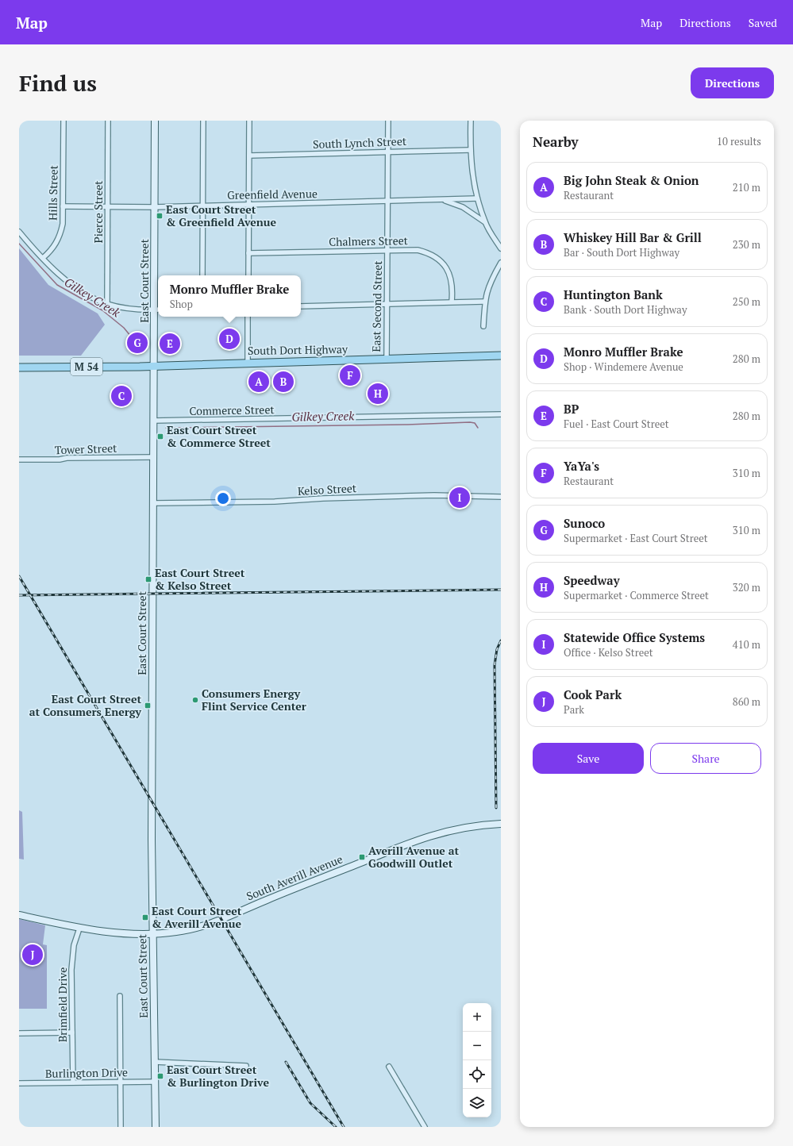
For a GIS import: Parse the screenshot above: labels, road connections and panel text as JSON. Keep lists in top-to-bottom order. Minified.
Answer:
{"streets":{"main road":["South Dort Highway","M 54"],"street":["South Lynch Street","Hills Street","Greenfield Avenue","Pierce Street","Chalmers Street","East Court Street","East Second Street","Commerce Street","Tower Street","Kelso Street","South Averill Avenue","Brimfield Drive","Burlington Drive"]},"crossings":[["South Lynch Street","East Second Street"],["Hills Street","Greenfield Avenue"],["Greenfield Avenue","Pierce Street"],["Greenfield Avenue","East Court Street"],["Greenfield Avenue","East Second Street"],["Chalmers Street","East Second Street"],["East Court Street","South Dort Highway"],["East Court Street","Commerce Street"],["East Court Street","Tower Street"],["East Court Street","Kelso Street"],["East Court Street","South Averill Avenue"],["East Court Street","Burlington Drive"],["East Second Street","South Dort Highway"],["South Averill Avenue","Brimfield Drive"],["Brimfield Drive","Burlington Drive"]],"water":["Gilkey Creek"],"places":{"transit":["East Court Street & Greenfield Avenue","East Court Street & Commerce Street","East Court Street & Kelso Street","East Court Street at Consumers Energy","Averill Avenue at Goodwill Outlet","East Court Street & Averill Avenue","East Court Street & Burlington Drive"],"other":["Consumers Energy Flint Service Center"]},"page":{"header":"Map","nav":["Map","Directions","Saved"],"buttons":["Directions",["Save","Share"]],"title":"Find us","heading":["Nearby","10 results"],"list":[{"mark":"A","name":"Big John Steak & Onion","note":"Restaurant","value":"210 m"},{"mark":"B","name":"Whiskey Hill Bar & Grill","note":"Bar · South Dort Highway","value":"230 m"},{"mark":"C","name":"Huntington Bank","note":"Bank · South Dort Highway","value":"250 m"},{"mark":"D","name":"Monro Muffler Brake","note":"Shop · Windemere Avenue","value":"280 m"},{"mark":"E","name":"BP","note":"Fuel · East Court Street","value":"280 m"},{"mark":"F","name":"YaYa's","note":"Restaurant","value":"310 m"},{"mark":"G","name":"Sunoco","note":"Supermarket · East Court Street","value":"310 m"},{"mark":"H","name":"Speedway","note":"Supermarket · Commerce Street","value":"320 m"},{"mark":"I","name":"Statewide Office Systems","note":"Office · Kelso Street","value":"410 m"},{"mark":"J","name":"Cook Park","note":"Park","value":"860 m"}],"popup":["Monro Muffler Brake","Shop"],"pins":["D","G","E","F","A","B","H","C","I","J"],"map_buttons":["+","−"]}}
